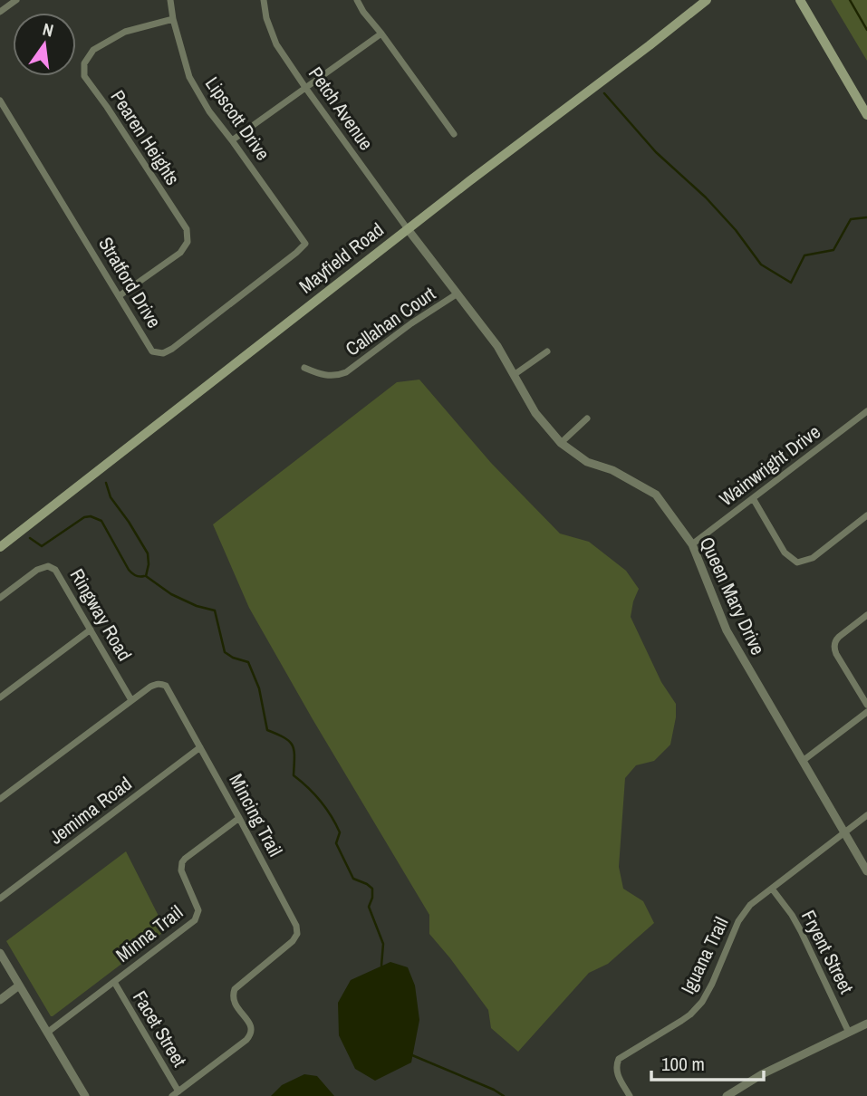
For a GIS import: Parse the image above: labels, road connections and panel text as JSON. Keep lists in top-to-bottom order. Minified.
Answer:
{"streets":{"main road":["Mayfield Road"],"street":["Petch Avenue","Lipscott Drive","Pearen Heights","Stratford Drive","Callahan Court","Wainwright Drive","Queen Mary Drive","Ringway Road","Jemima Road","Mincing Trail","Minna Trail","Fryent Street","Iguana Trail","Facet Street"]},"crossings":[["Petch Avenue","Mayfield Road"],["Petch Avenue","Queen Mary Drive"],["Lipscott Drive","Pearen Heights"],["Lipscott Drive","Stratford Drive"],["Pearen Heights","Stratford Drive"],["Mayfield Road","Queen Mary Drive"],["Callahan Court","Queen Mary Drive"],["Wainwright Drive","Queen Mary Drive"],["Queen Mary Drive","Iguana Trail"],["Ringway Road","Mincing Trail"],["Jemima Road","Mincing Trail"],["Mincing Trail","Minna Trail"],["Mincing Trail","Facet Street"],["Minna Trail","Facet Street"],["Fryent Street","Iguana Trail"]],"scale_bar":"100 m","north":"top"}
